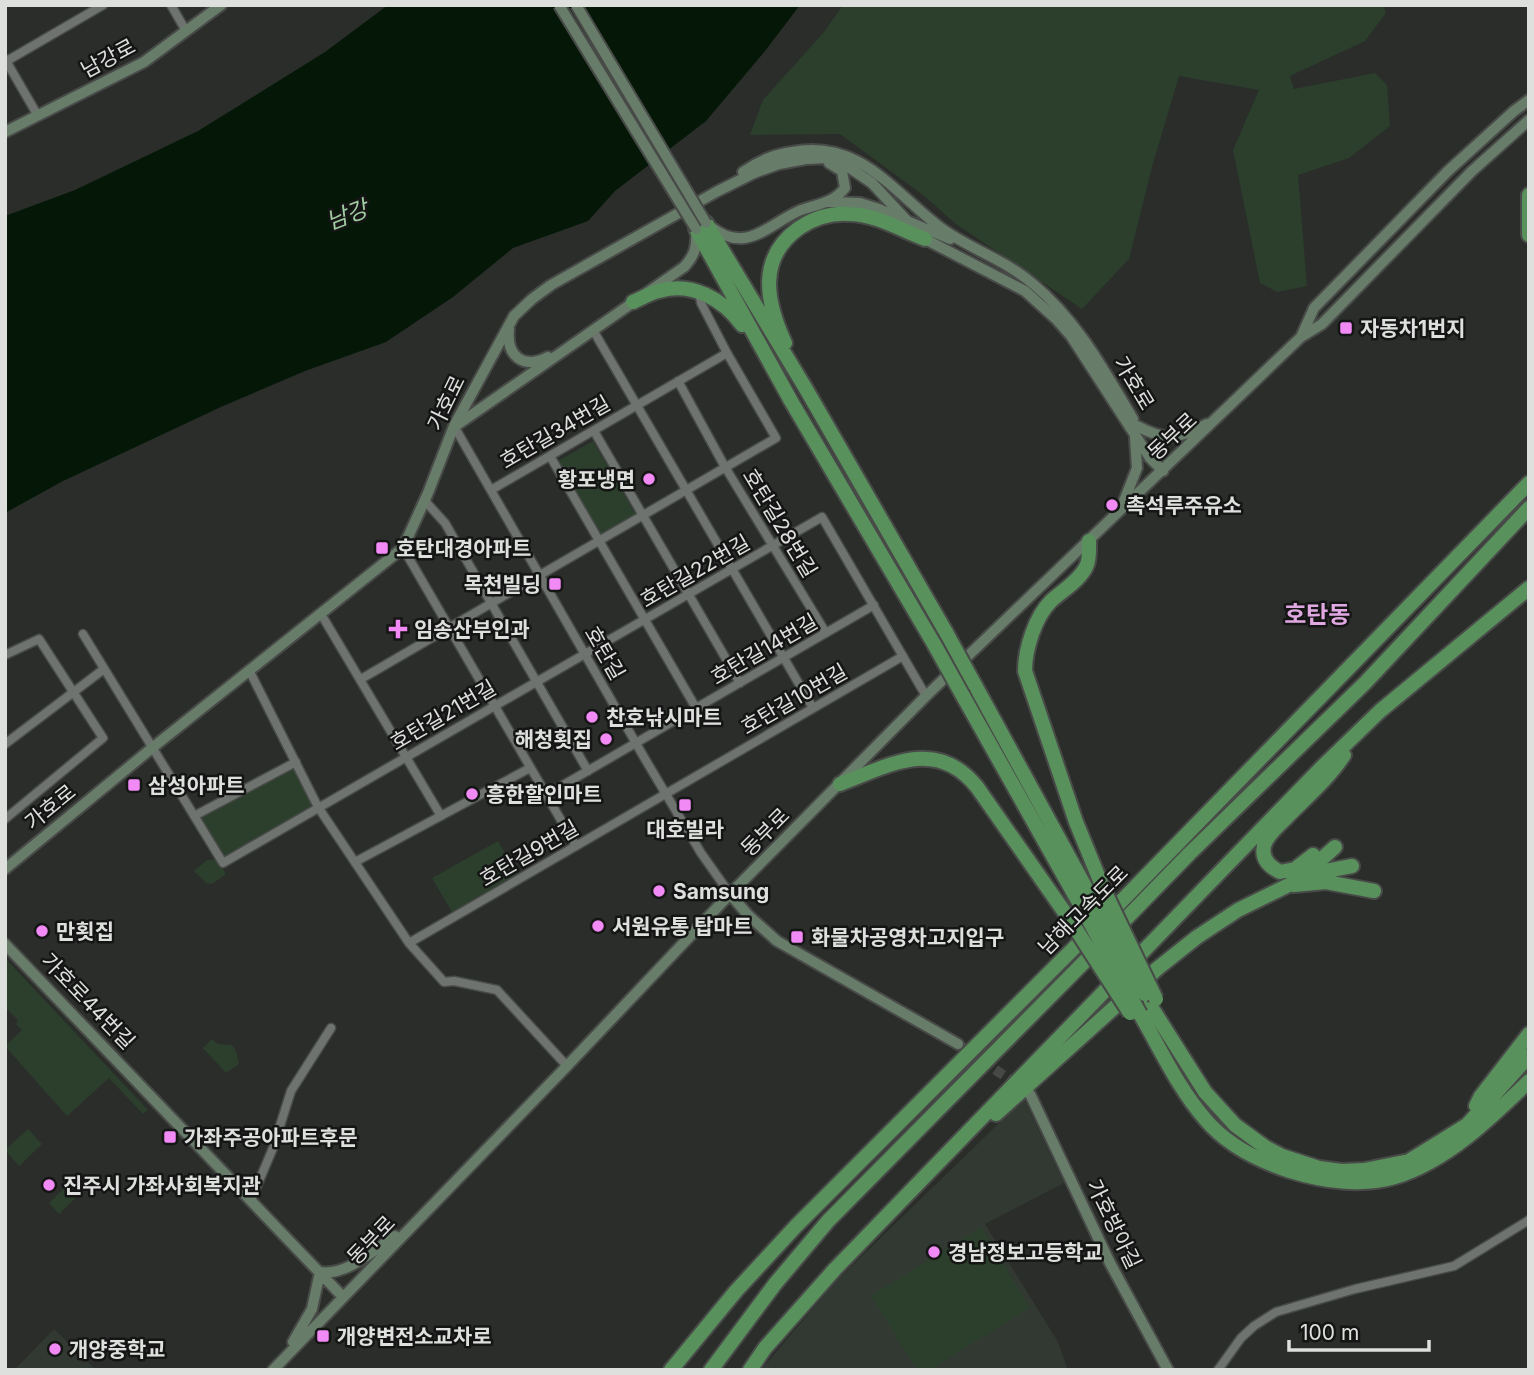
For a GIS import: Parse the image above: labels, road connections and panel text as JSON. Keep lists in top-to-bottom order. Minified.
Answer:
{"streets":{"highway":["남해고속도로"],"street":["남강로","가호로","호탄길34번길","동부로","호탄길28번길","호탄길22번길","호탄길14번길","호탄길","호탄길10번길","호탄길21번길","호탄길9번길","가호로44번길","가호방아길"]},"crossings":[["가호로","동부로"],["가호로","호탄길"],["호탄길34번길","호탄길28번길"],["호탄길34번길","호탄길"],["동부로","호탄길"],["동부로","가호로44번길"],["호탄길28번길","호탄길22번길"],["호탄길28번길","호탄길14번길"],["호탄길28번길","호탄길"],["호탄길22번길","호탄길14번길"],["호탄길22번길","호탄길"],["호탄길22번길","호탄길21번길"],["호탄길14번길","호탄길"],["호탄길","호탄길10번길"],["호탄길","호탄길21번길"],["호탄길","호탄길9번길"],["호탄길10번길","호탄길9번길"]],"districts":["호탄동"],"water":["남강"],"places":{"transit":["자동차1번지","호탄대경아파트","목천빌딩","삼성아파트","대호빌라","화물차공영차고지입구","가좌주공아파트후문","개양변전소교차로"],"other":["황포냉면","촉석루주유소","찬호낚시마트","해청횟집","흥한할인마트","Samsung","서원유통 탑마트","만횟집","진주시 가좌사회복지관","경남정보고등학교","개양중학교"],"health":["임송산부인과"]},"scale_bar":"100 m"}
